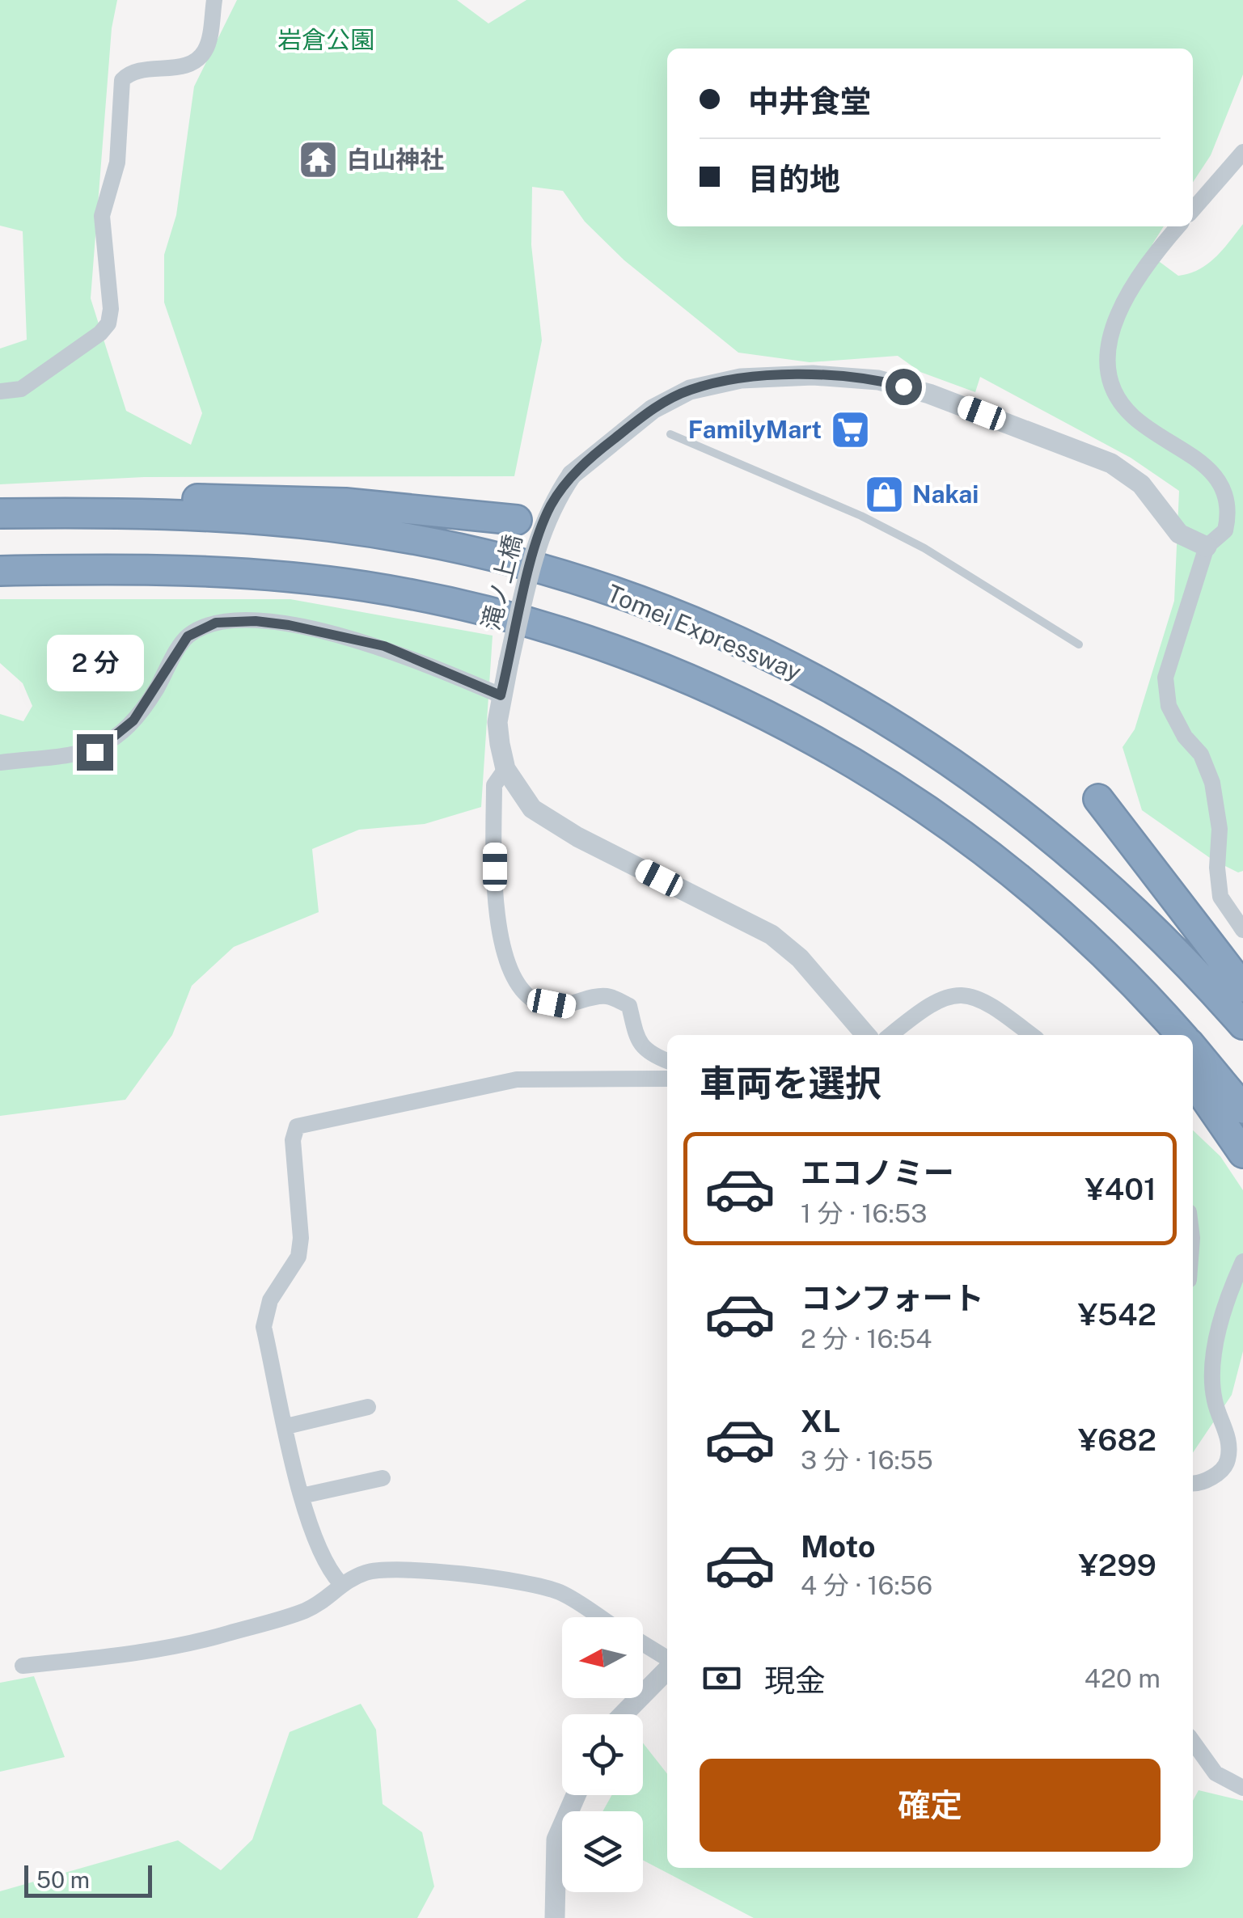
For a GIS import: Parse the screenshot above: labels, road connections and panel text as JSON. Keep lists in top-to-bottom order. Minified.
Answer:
{"streets":{"highway":["Tomei Expressway"],"street":["滝ノ上橋"]},"parks":["岩倉公園"],"places":{"temple":["白山神社"],"supermarket":["FamilyMart"],"shop":["Nakai"]},"scale_bar":"50 m","north":"left","page":{"banner":["中井食堂","目的地"],"bubble":"2 分","heading":"車両を選択","list":[{"name":"エコノミー","note":"1 分 · 16:53","value":"¥401"},{"name":"コンフォート","note":"2 分 · 16:54","value":"¥542"},{"name":"XL","note":"3 分 · 16:55","value":"¥682"},{"name":"Moto","note":"4 分 · 16:56","value":"¥299"}],"pay":["現金","420 m"],"buttons":"確定","scale":"50 m"}}
